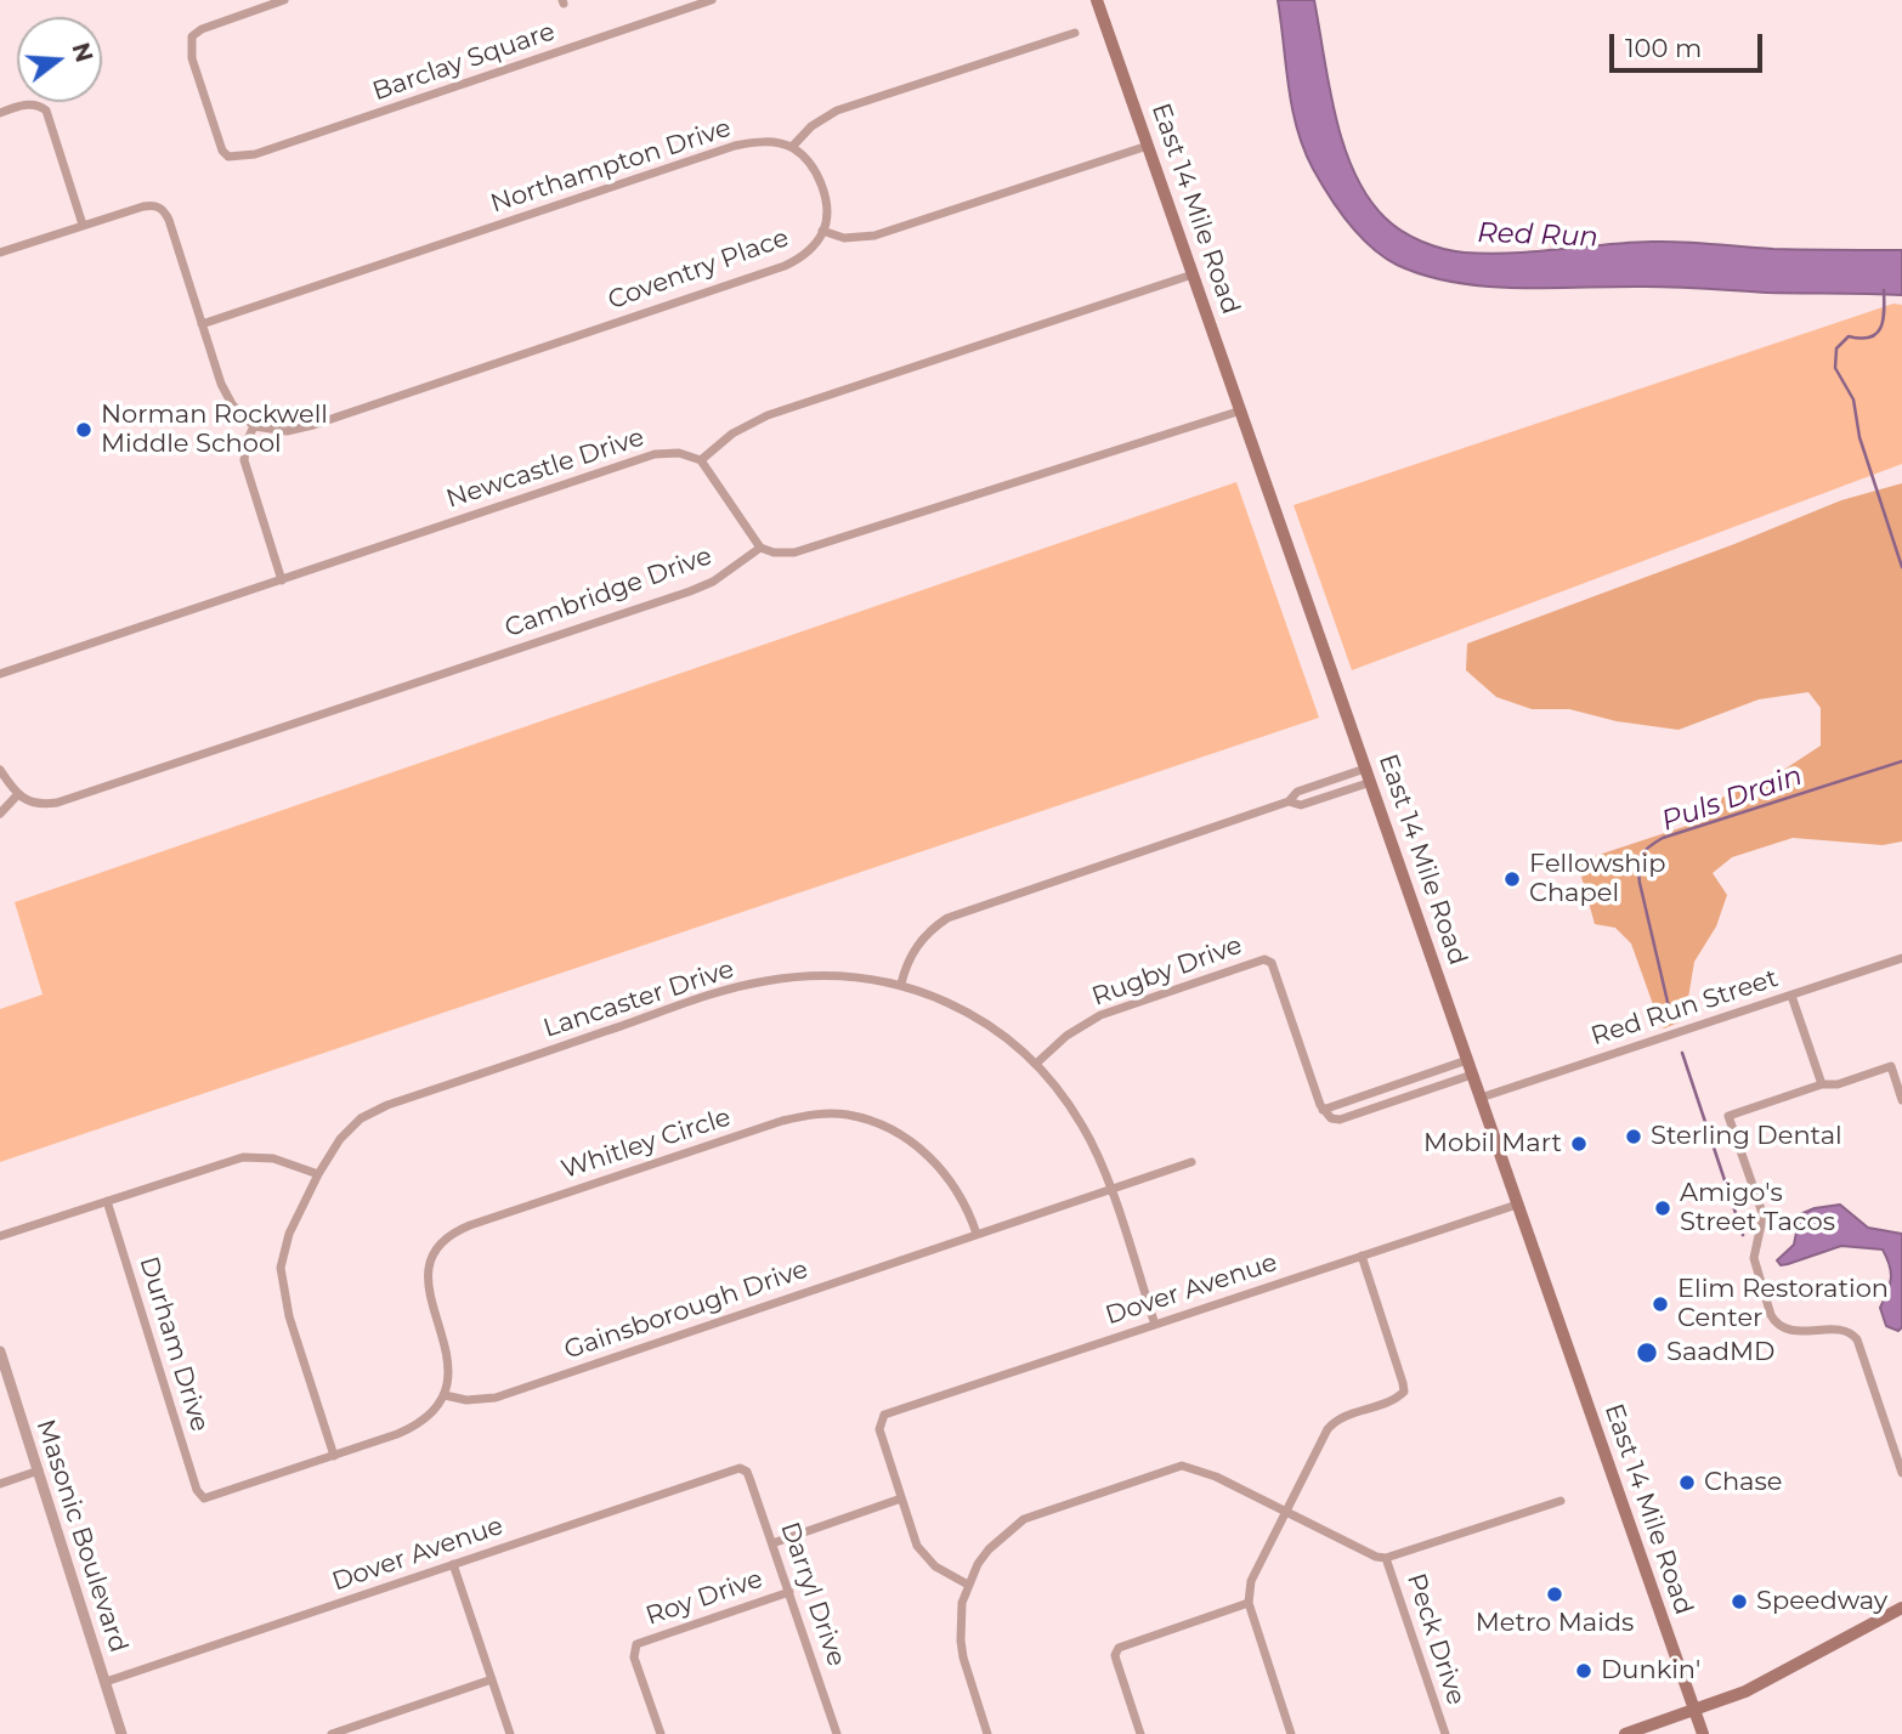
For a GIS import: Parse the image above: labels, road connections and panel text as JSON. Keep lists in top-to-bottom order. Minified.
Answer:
{"streets":{"main road":["East 14 Mile Road"],"street":["Barclay Square","Northampton Drive","Coventry Place","Newcastle Drive","Cambridge Drive","Rugby Drive","Lancaster Drive","Red Run Street","Whitley Circle","Dover Avenue","Gainsborough Drive","Durham Drive","Masonic Boulevard","Darryl Drive","Roy Drive","Peck Drive"]},"crossings":[["East 14 Mile Road","Coventry Place"],["East 14 Mile Road","Red Run Street"],["East 14 Mile Road","Dover Avenue"],["Rugby Drive","Lancaster Drive"],["Lancaster Drive","Dover Avenue"],["Lancaster Drive","Gainsborough Drive"],["Lancaster Drive","Durham Drive"],["Whitley Circle","Gainsborough Drive"],["Dover Avenue","Masonic Boulevard"],["Dover Avenue","Darryl Drive"],["Darryl Drive","Roy Drive"]],"water":["Red Run","Puls Drain"],"places":["Norman Rockwell Middle School","Fellowship Chapel","Sterling Dental","Mobil Mart","Amigo's Street Tacos","Elim Restoration Center","SaadMD","Chase","Metro Maids","Speedway","Dunkin'"],"scale_bar":"100 m","north":"right"}
